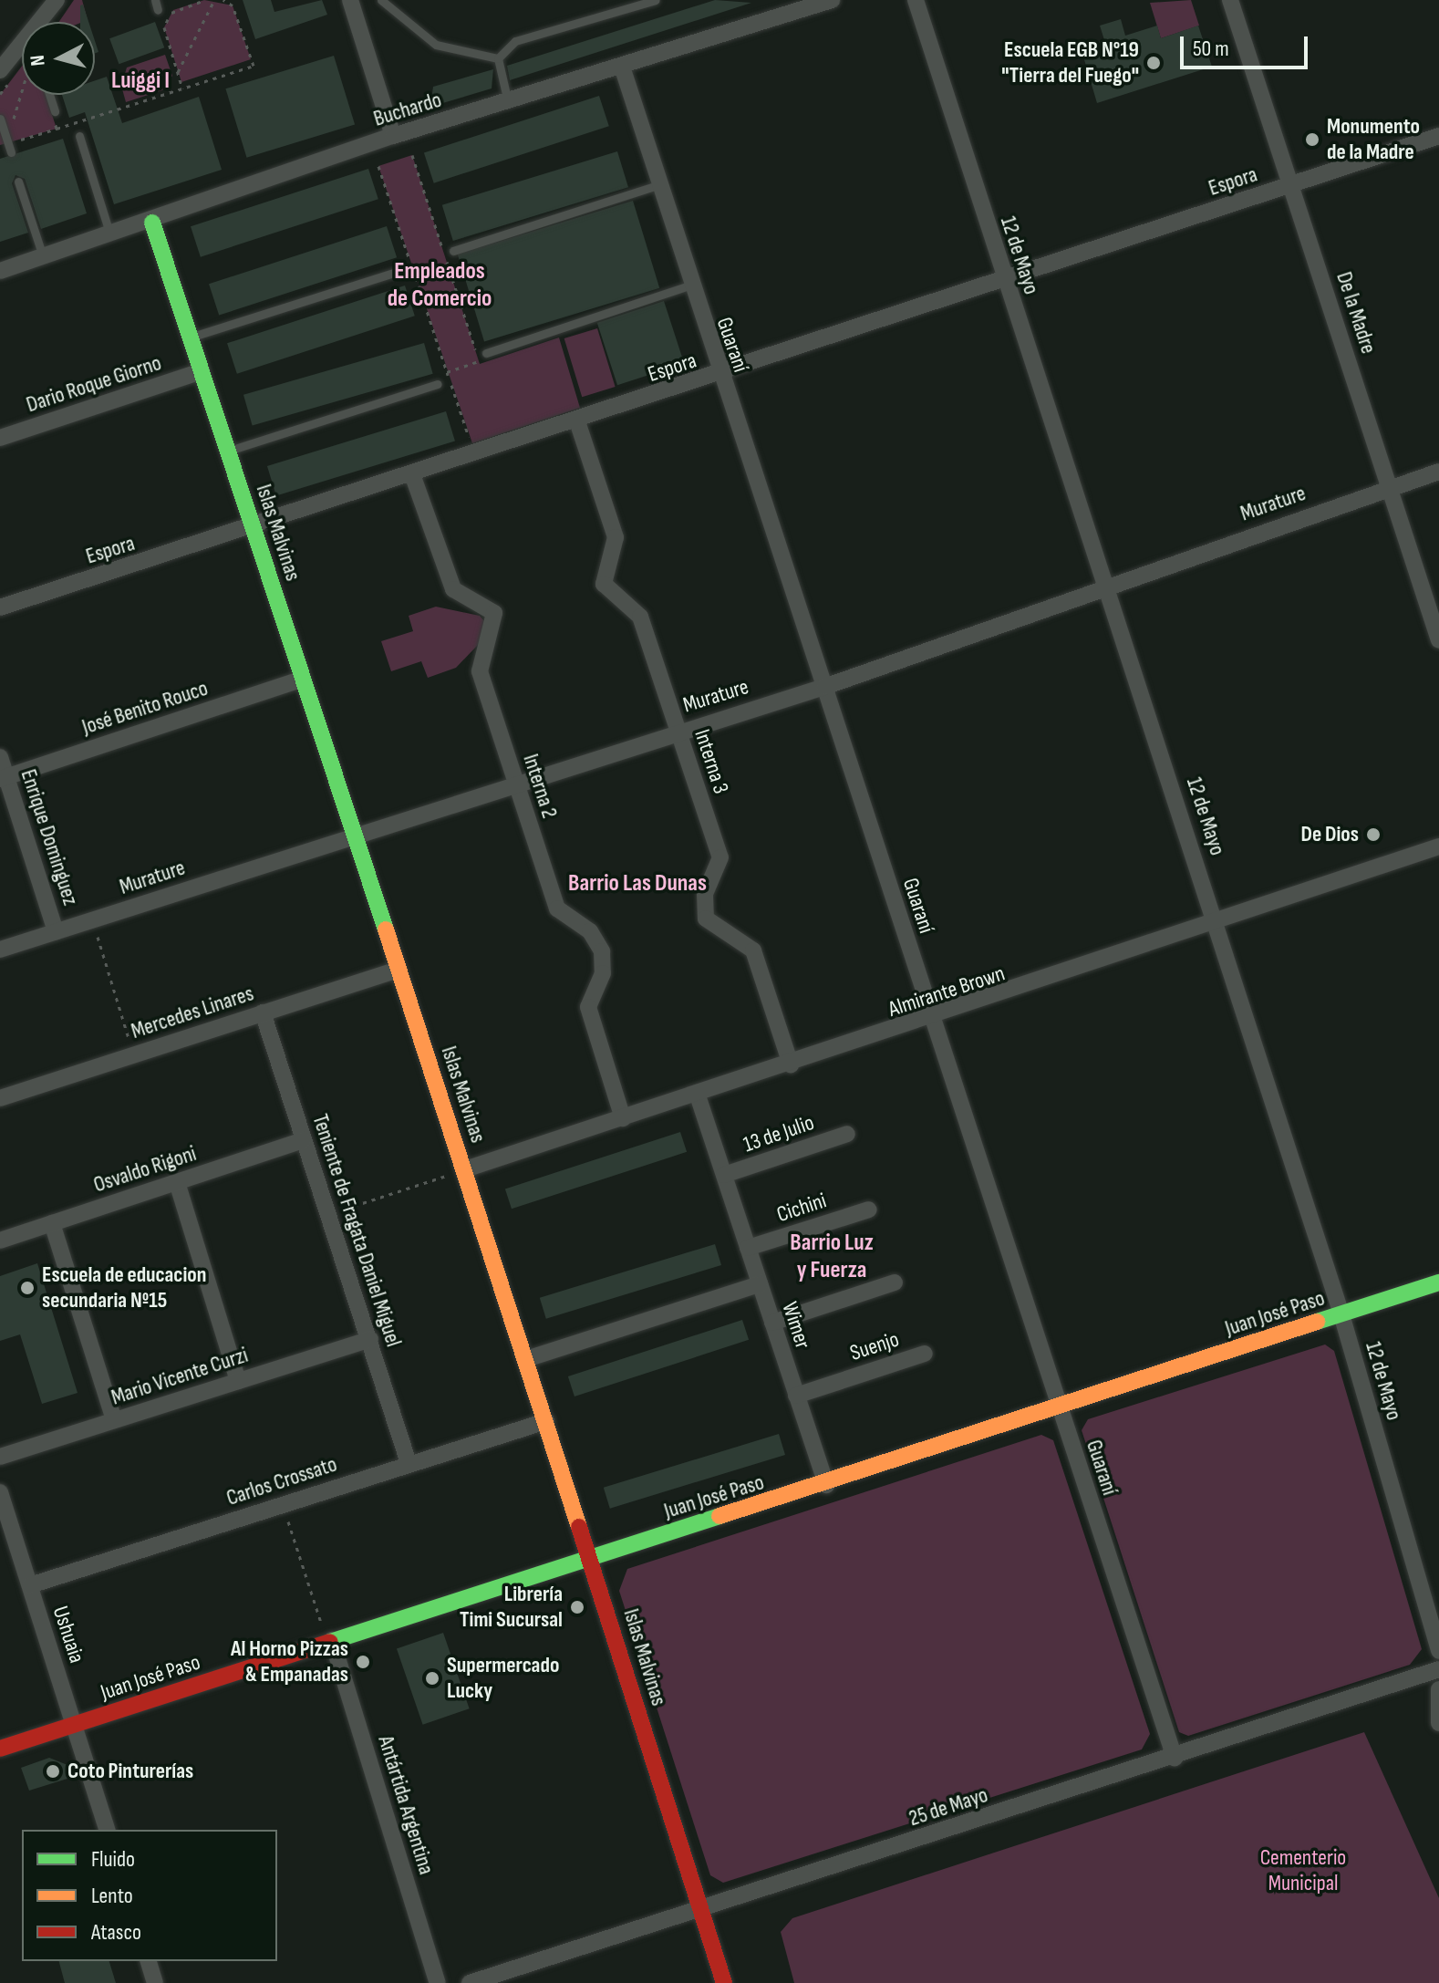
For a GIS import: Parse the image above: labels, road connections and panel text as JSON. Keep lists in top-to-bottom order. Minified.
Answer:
{"streets":{"street":["Buchardo","Espora","12 de Mayo","De la Madre","Guaraní","Dario Roque Giorno","Murature","Islas Malvinas","José Benito Rouco","Interna 3","Interna 2","Enrique Dominguez","Almirante Brown","Mercedes Linares","13 de Julio","Osvaldo Rigoni","Cichini","Teniente de Fragata Daniel Miguel","Juan José Paso","Wimer","Suenjo","Mario Vicente Curzi","Carlos Crossato","Ushuaia","Antártida Argentina","25 de Mayo"]},"crossings":[["Buchardo","Guaraní"],["Buchardo","Islas Malvinas"],["Espora","12 de Mayo"],["Espora","De la Madre"],["Espora","Guaraní"],["Espora","Islas Malvinas"],["Espora","Interna 3"],["Espora","Interna 2"],["12 de Mayo","Murature"],["12 de Mayo","Almirante Brown"],["12 de Mayo","Juan José Paso"],["De la Madre","Murature"],["Guaraní","Murature"],["Guaraní","Almirante Brown"],["Guaraní","Juan José Paso"],["Guaraní","25 de Mayo"],["Dario Roque Giorno","Islas Malvinas"],["Murature","Islas Malvinas"],["Murature","Interna 3"],["Murature","Interna 2"],["Murature","Enrique Dominguez"],["Islas Malvinas","José Benito Rouco"],["Islas Malvinas","Almirante Brown"],["Islas Malvinas","Mercedes Linares"],["Islas Malvinas","Juan José Paso"],["Islas Malvinas","Carlos Crossato"],["Islas Malvinas","25 de Mayo"],["José Benito Rouco","Enrique Dominguez"],["Interna 3","Almirante Brown"],["Interna 2","Almirante Brown"],["Almirante Brown","Wimer"],["Mercedes Linares","Teniente de Fragata Daniel Miguel"],["13 de Julio","Wimer"],["Osvaldo Rigoni","Teniente de Fragata Daniel Miguel"],["Cichini","Wimer"],["Teniente de Fragata Daniel Miguel","Mario Vicente Curzi"],["Teniente de Fragata Daniel Miguel","Carlos Crossato"],["Juan José Paso","Wimer"],["Juan José Paso","Ushuaia"],["Juan José Paso","Antártida Argentina"],["Wimer","Suenjo"],["Carlos Crossato","Ushuaia"]],"districts":["Luiggi I","Empleados de Comercio","Barrio Las Dunas","Barrio Luz y Fuerza"],"parks":["Cementerio Municipal"],"places":["Escuela EGB N°19 \"Tierra del Fuego\"","Monumento de la Madre","De Dios","Escuela de educacion secundaria Nº15","Librería Timi Sucursal","Al Horno Pizzas & Empanadas","Supermercado Lucky","Coto Pinturerías"],"legend":["Fluido","Lento","Atasco"],"scale_bar":"50 m","north":"left"}
